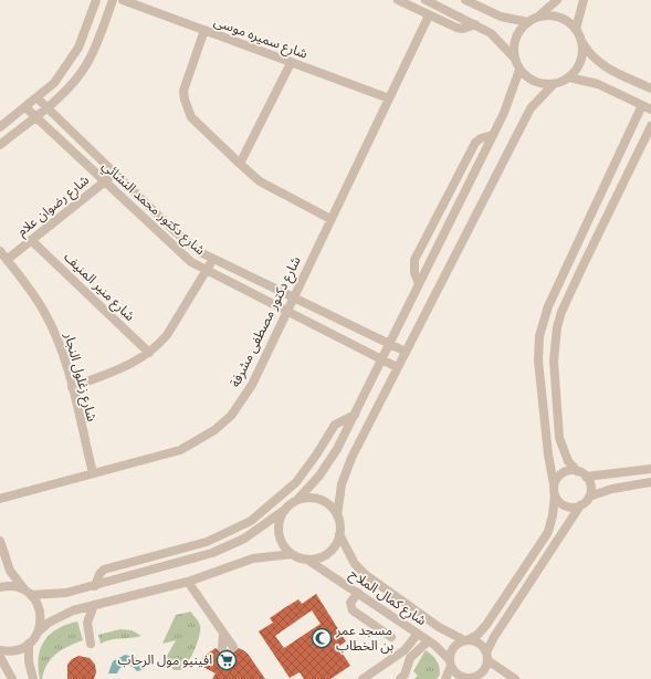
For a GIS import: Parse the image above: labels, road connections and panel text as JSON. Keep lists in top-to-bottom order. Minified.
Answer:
{"streets":{"street":["شارع سميره موسى","شارع رضوان علام","شارع دكتور محمد النشائي","شارع منير المنيف","شارع دكتور مصطفى مشرفة","شارع زغلول النجار","شارع كمال الملاح"]},"crossings":[["شارع سميره موسى","شارع دكتور مصطفى مشرفة"],["شارع رضوان علام","شارع دكتور محمد النشائي"],["شارع رضوان علام","شارع منير المنيف"],["شارع رضوان علام","شارع زغلول النجار"],["شارع دكتور محمد النشائي","شارع دكتور مصطفى مشرفة"],["شارع دكتور مصطفى مشرفة","شارع زغلول النجار"]],"places":{"mosque":["مسجد عمر بن الخطاب"],"supermarket":["افينيو مول الرحاب"]}}
